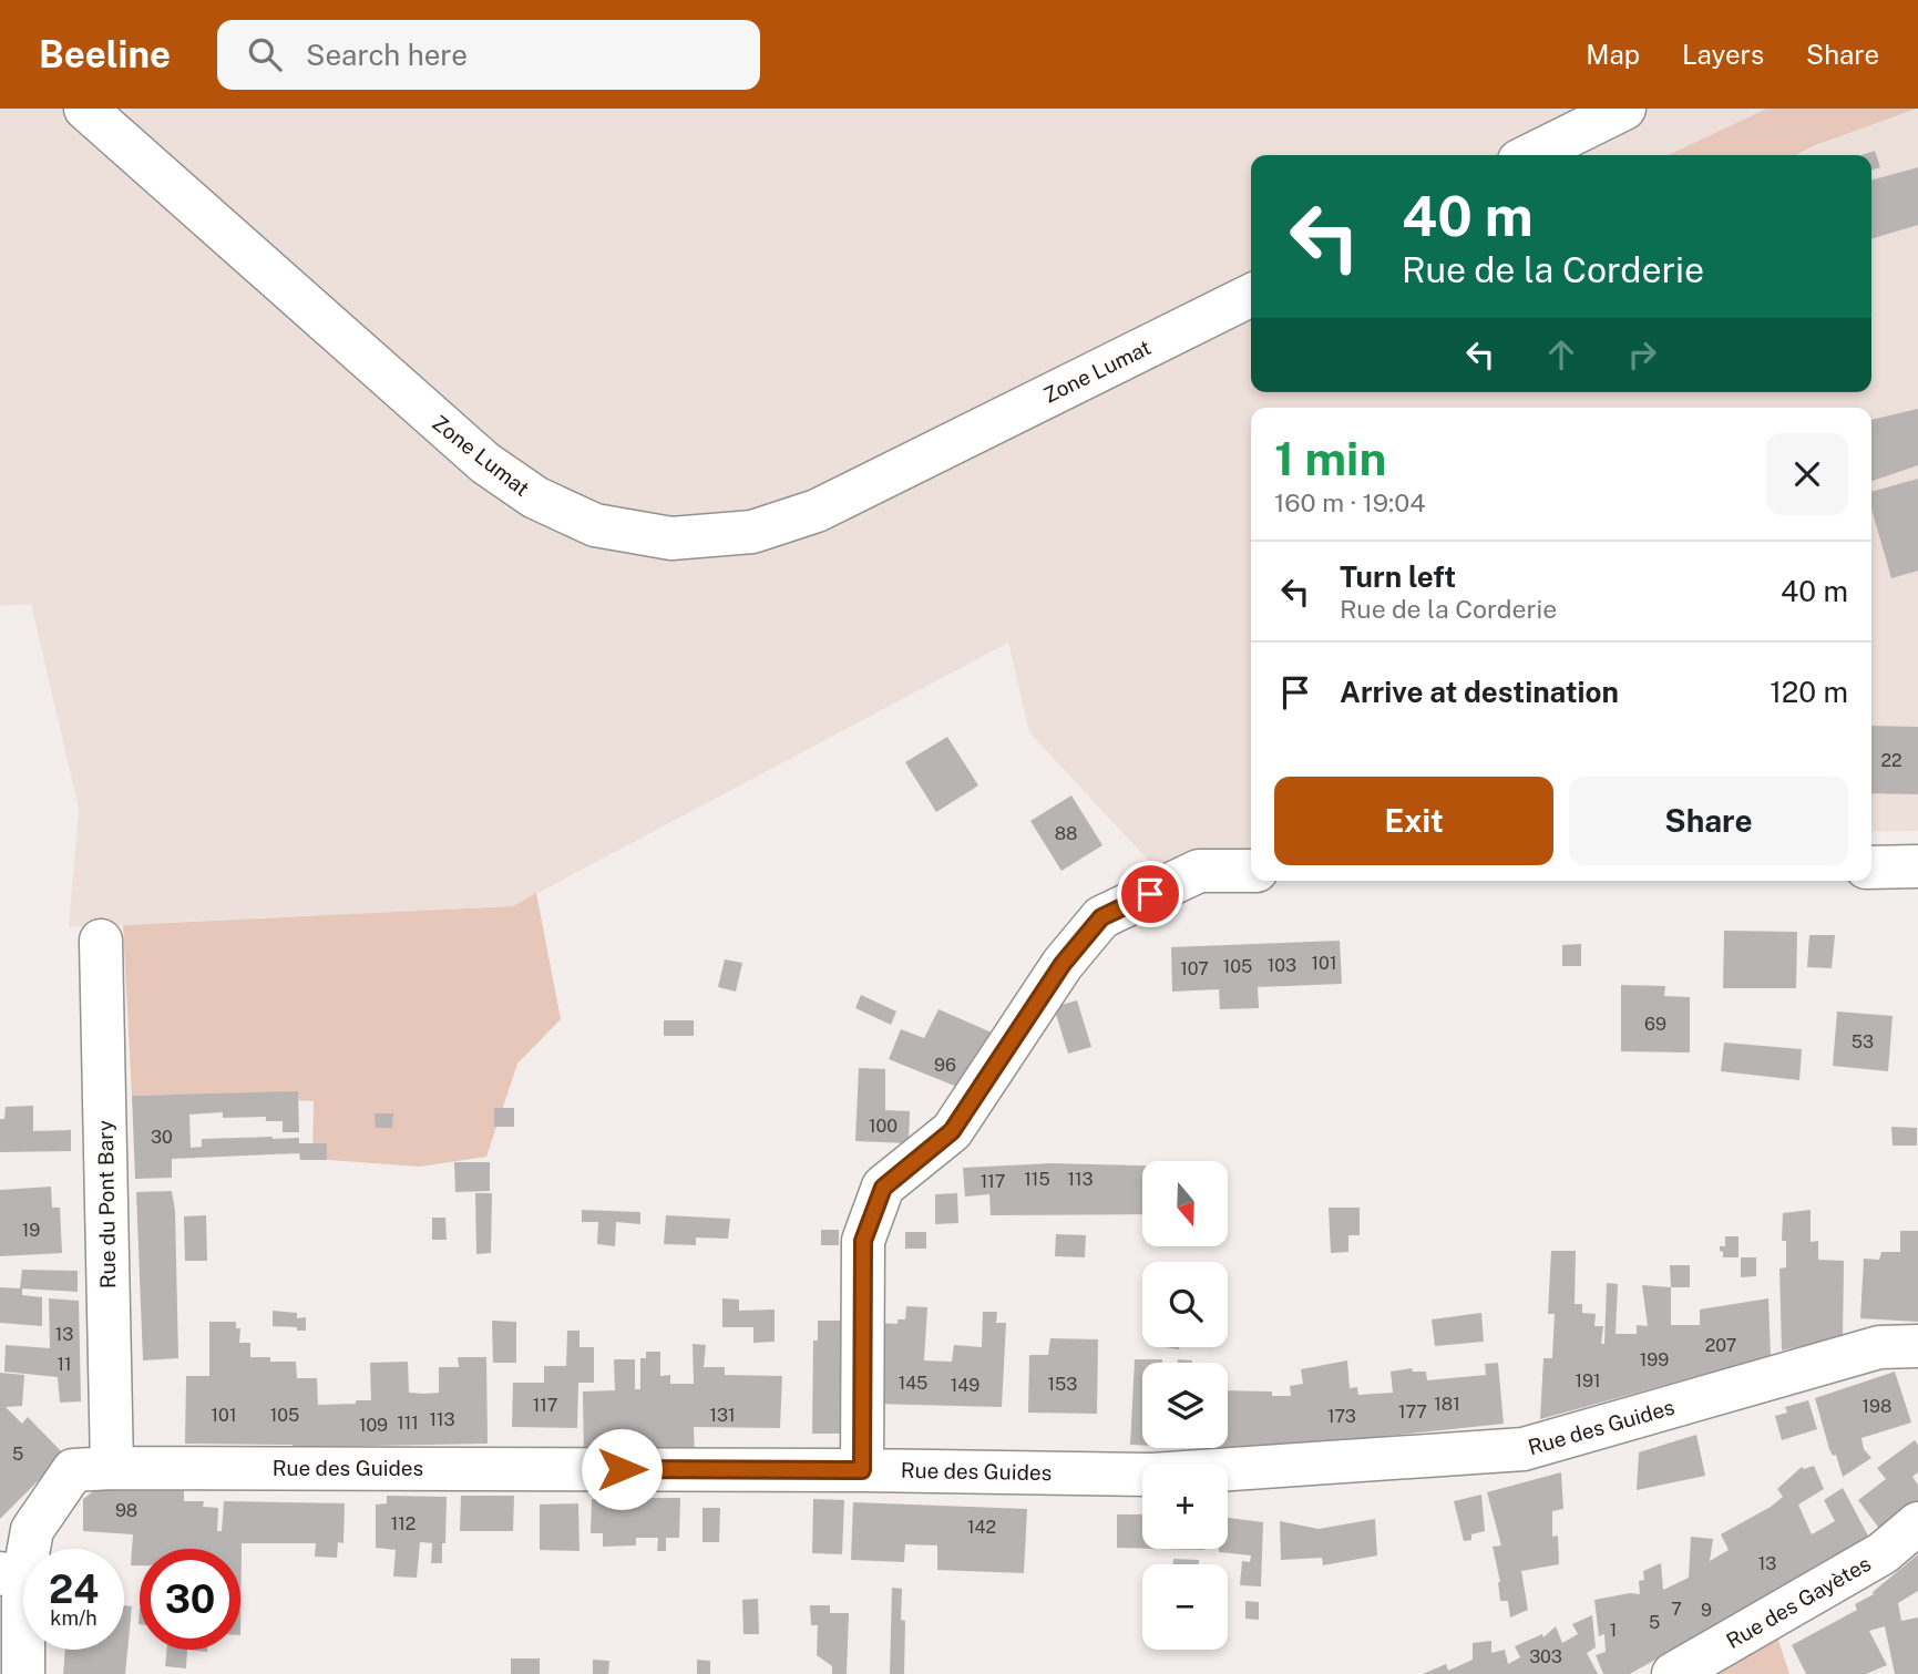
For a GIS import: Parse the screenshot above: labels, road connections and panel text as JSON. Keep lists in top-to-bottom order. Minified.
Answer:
{"streets":{"street":["Zone Lumat","Rue du Pont Bary","Rue des Guides","Rue des Gayètes"]},"crossings":[["Rue du Pont Bary","Rue des Guides"]],"house_numbers":["22","88","101","103","105","107","69","53","96","100","30","115","113","117","19","13","207","199","11","191","145","153","149","181","117","198","177","101","105","131","173","113","111","109","5","98","112","142","13","7","9","5","1","303"],"north":"bottom","page":{"header":"Beeline","search":"Search here","nav":["Map","Layers","Share"],"turn":["40 m","Rue de la Corderie"],"heading":["1 min","160 m · 19:04"],"list":[{"name":"Turn left","note":"Rue de la Corderie","value":"40 m"},{"name":"Arrive at destination","value":"120 m"}],"buttons":["Exit","Share"],"map_buttons":["+","−"],"speed":"24 km/h","limit":"30"}}
